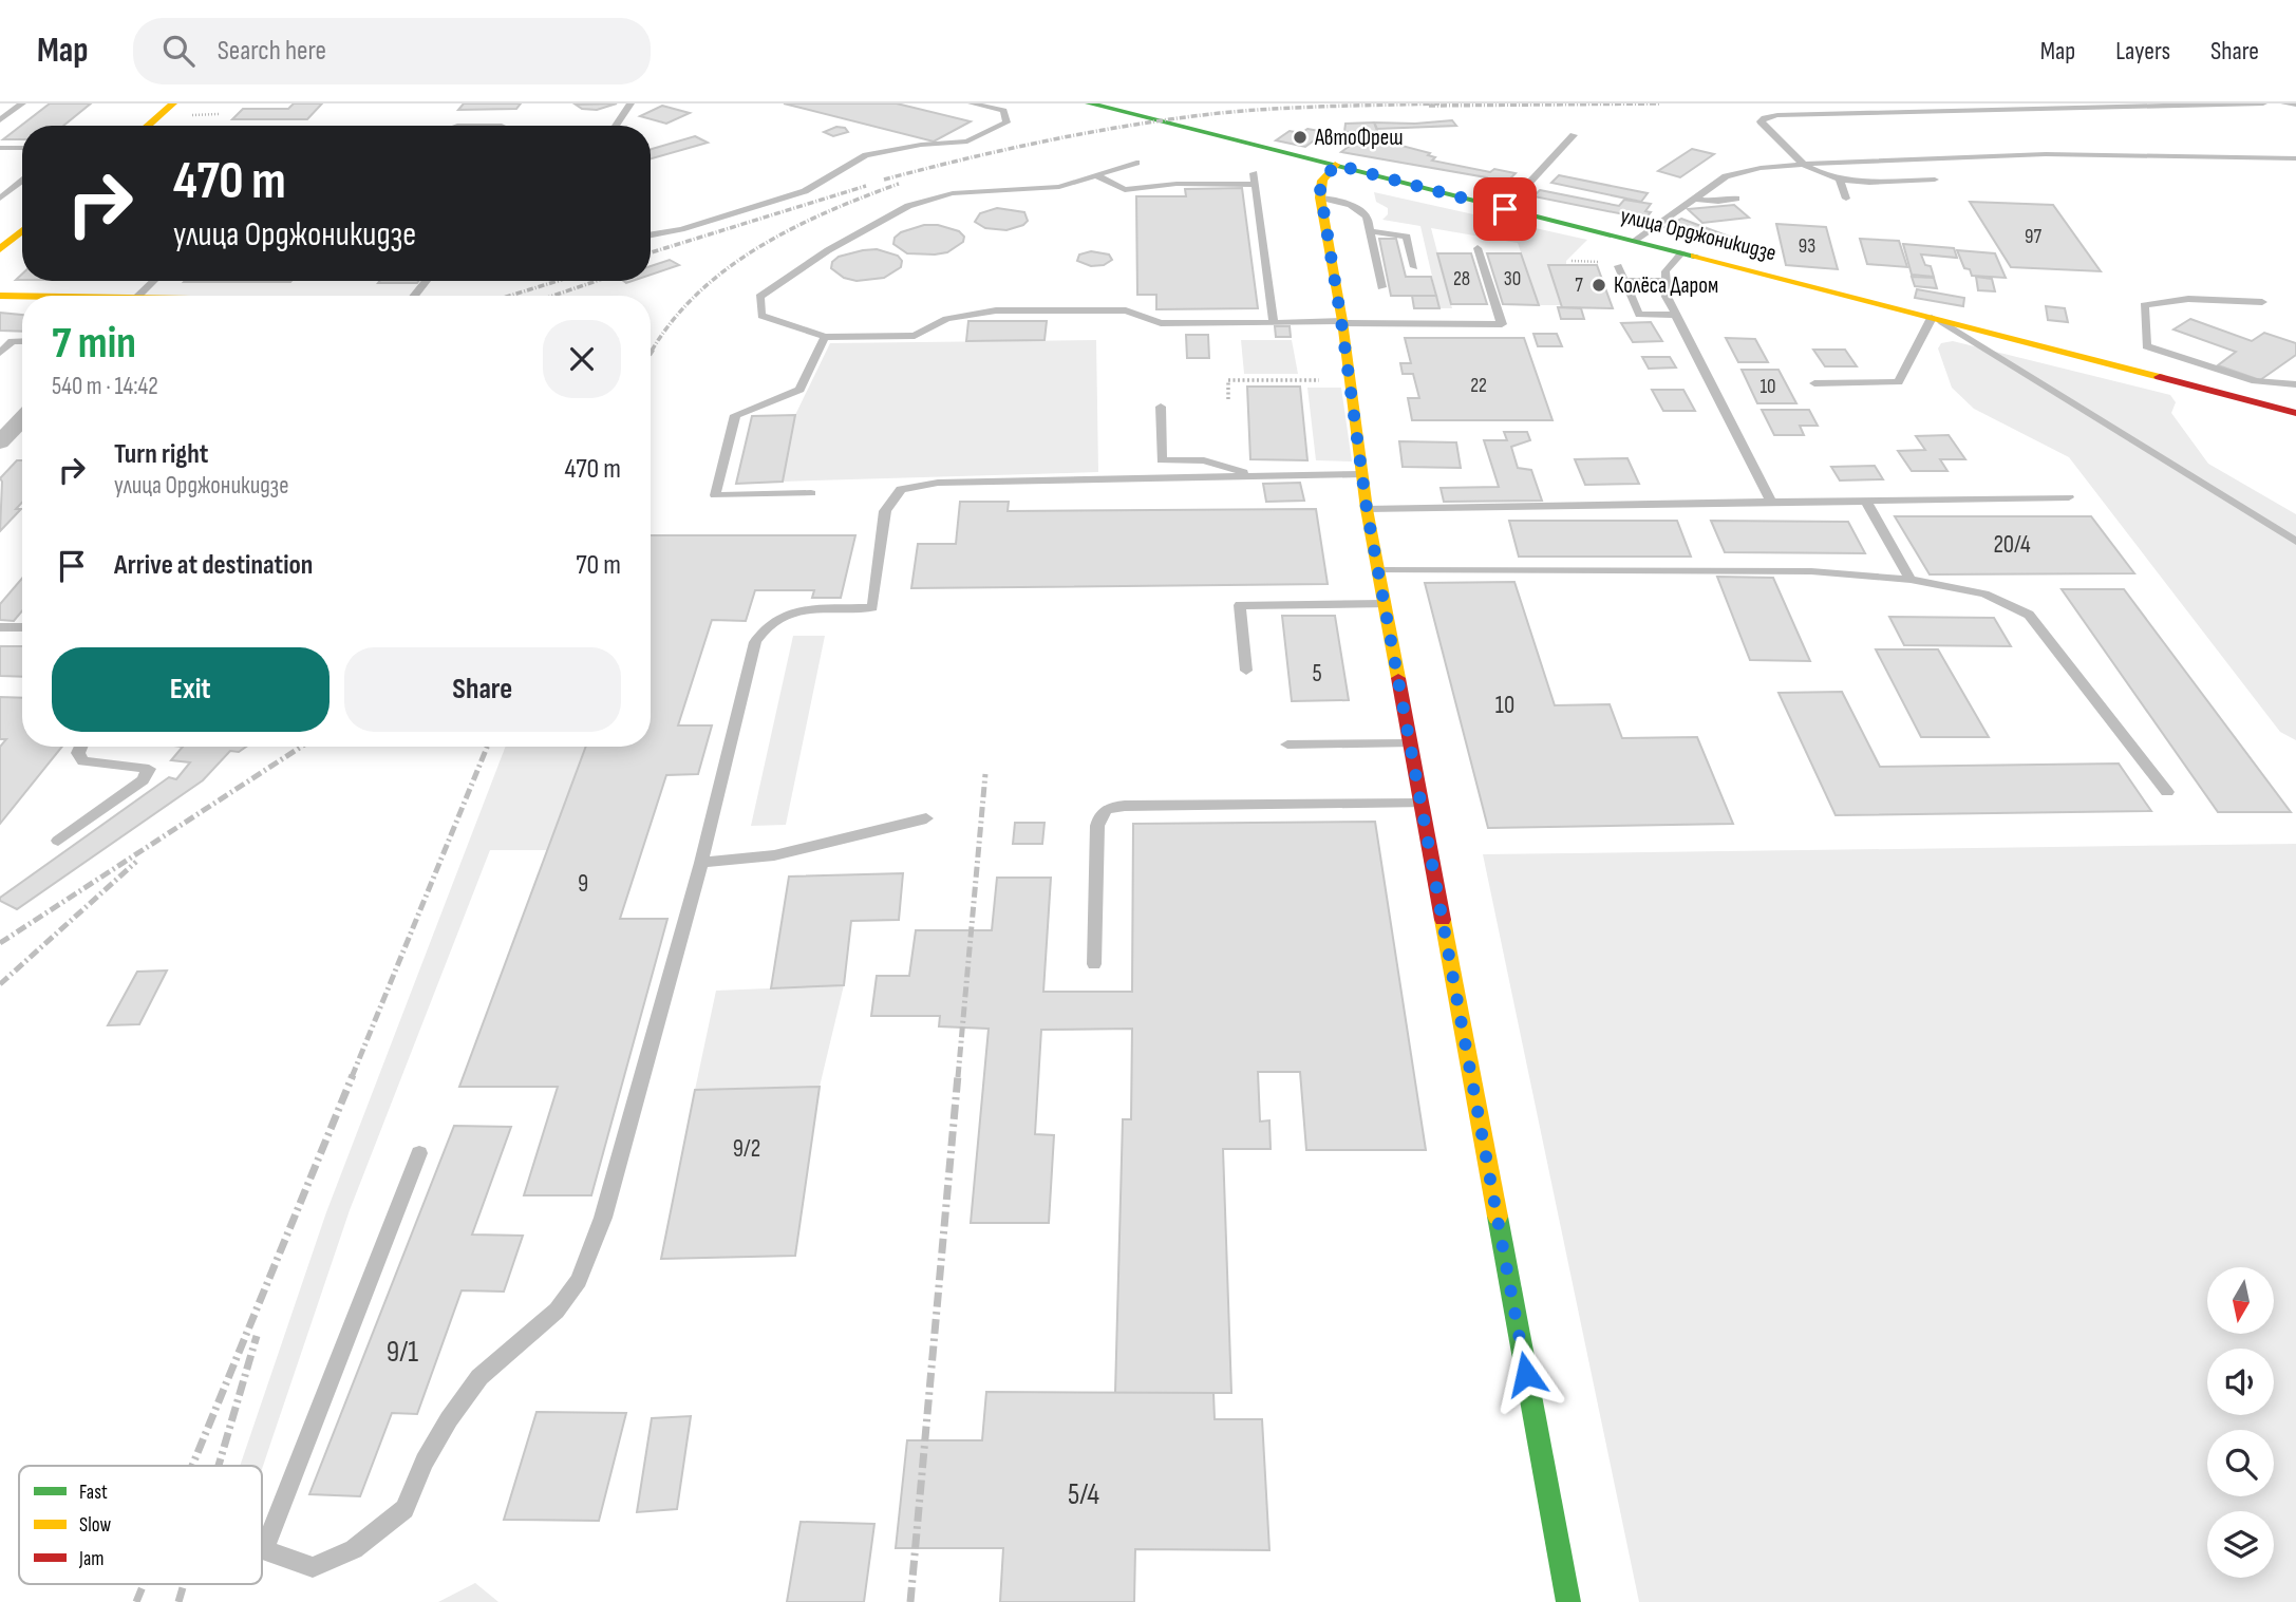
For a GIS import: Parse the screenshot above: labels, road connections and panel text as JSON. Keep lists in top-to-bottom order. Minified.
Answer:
{"streets":{"street":["улица Орджоникидзе"]},"places":["АвтоФреш","Колёса Даром"],"house_numbers":["97","93","28","30","7","22","10","20/4","5","10","9","9/2","9/1","5/4"],"legend":["Fast","Slow","Jam"],"north":"bottom","page":{"header":"Map","search":"Search here","nav":["Map","Layers","Share"],"turn":["470 m","улица Орджоникидзе"],"heading":["7 min","540 m · 14:42"],"list":[{"name":"Turn right","note":"улица Орджоникидзе","value":"470 m"},{"name":"Arrive at destination","value":"70 m"}],"buttons":["Exit","Share"]}}
